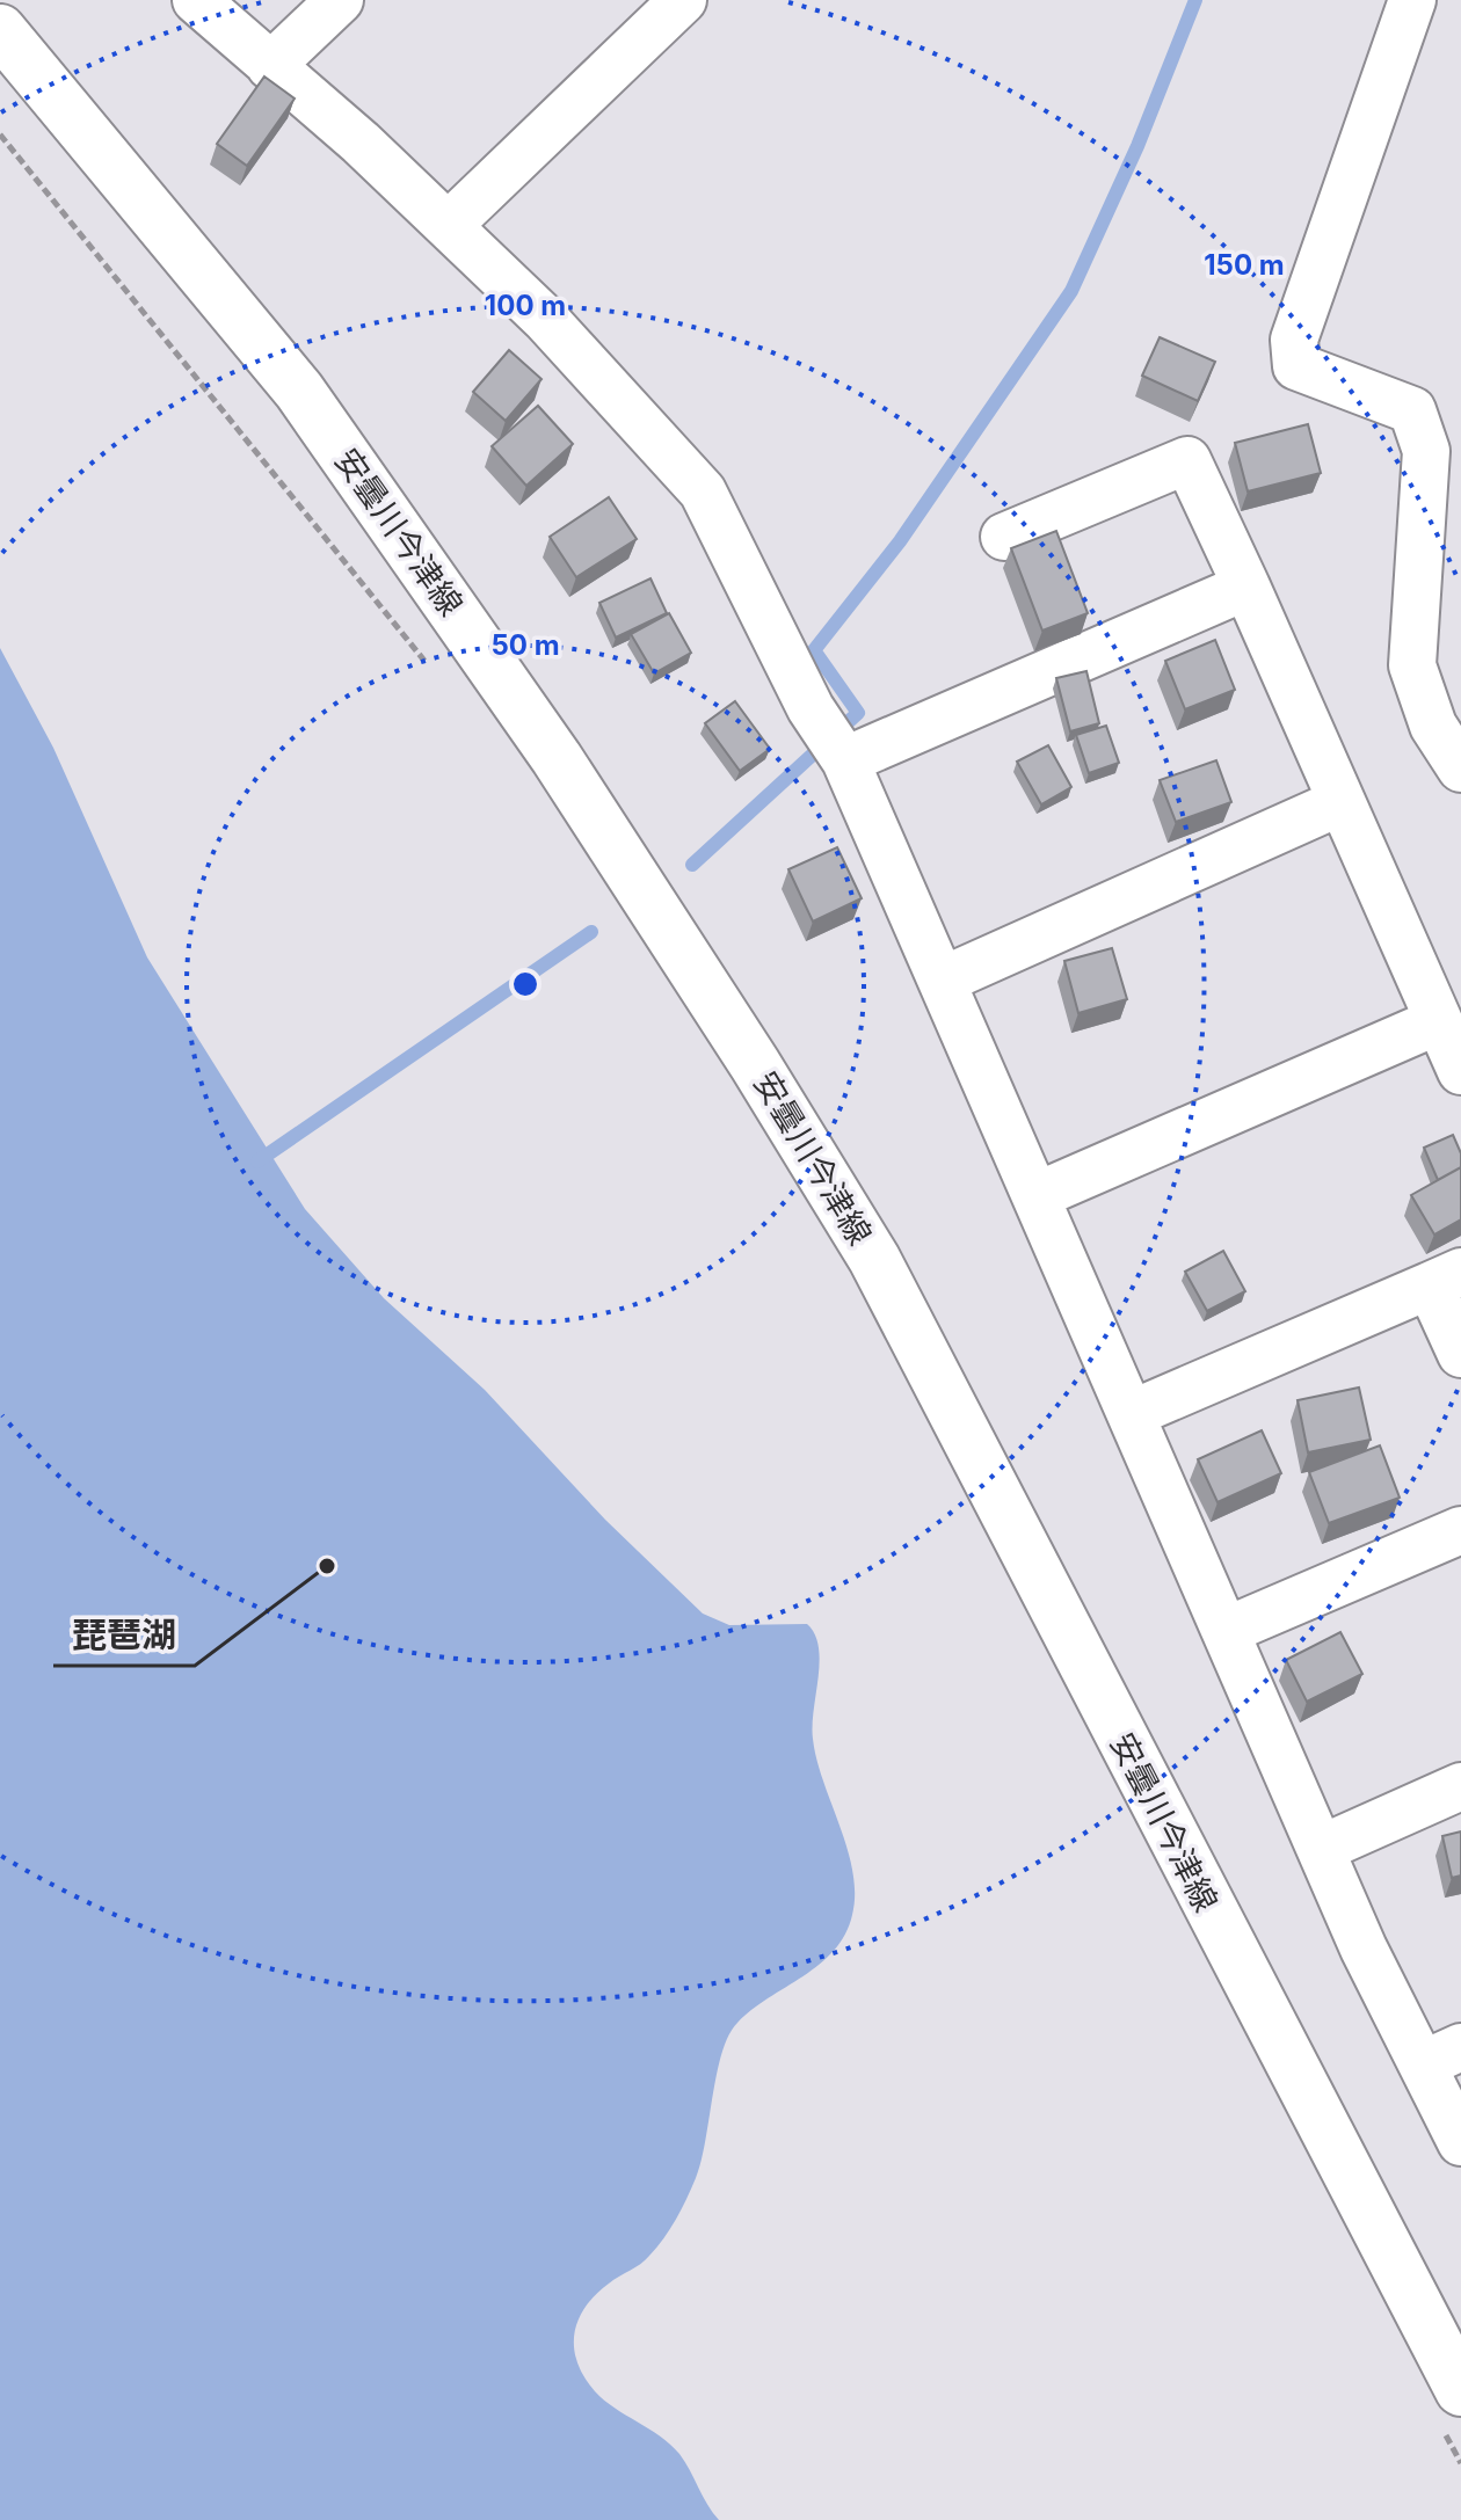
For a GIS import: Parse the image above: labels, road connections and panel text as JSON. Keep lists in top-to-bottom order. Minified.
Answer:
{"streets":{"main road":["安曇川今津線"]},"places":["琵琶湖"],"rings":["150 m","100 m","50 m"]}
